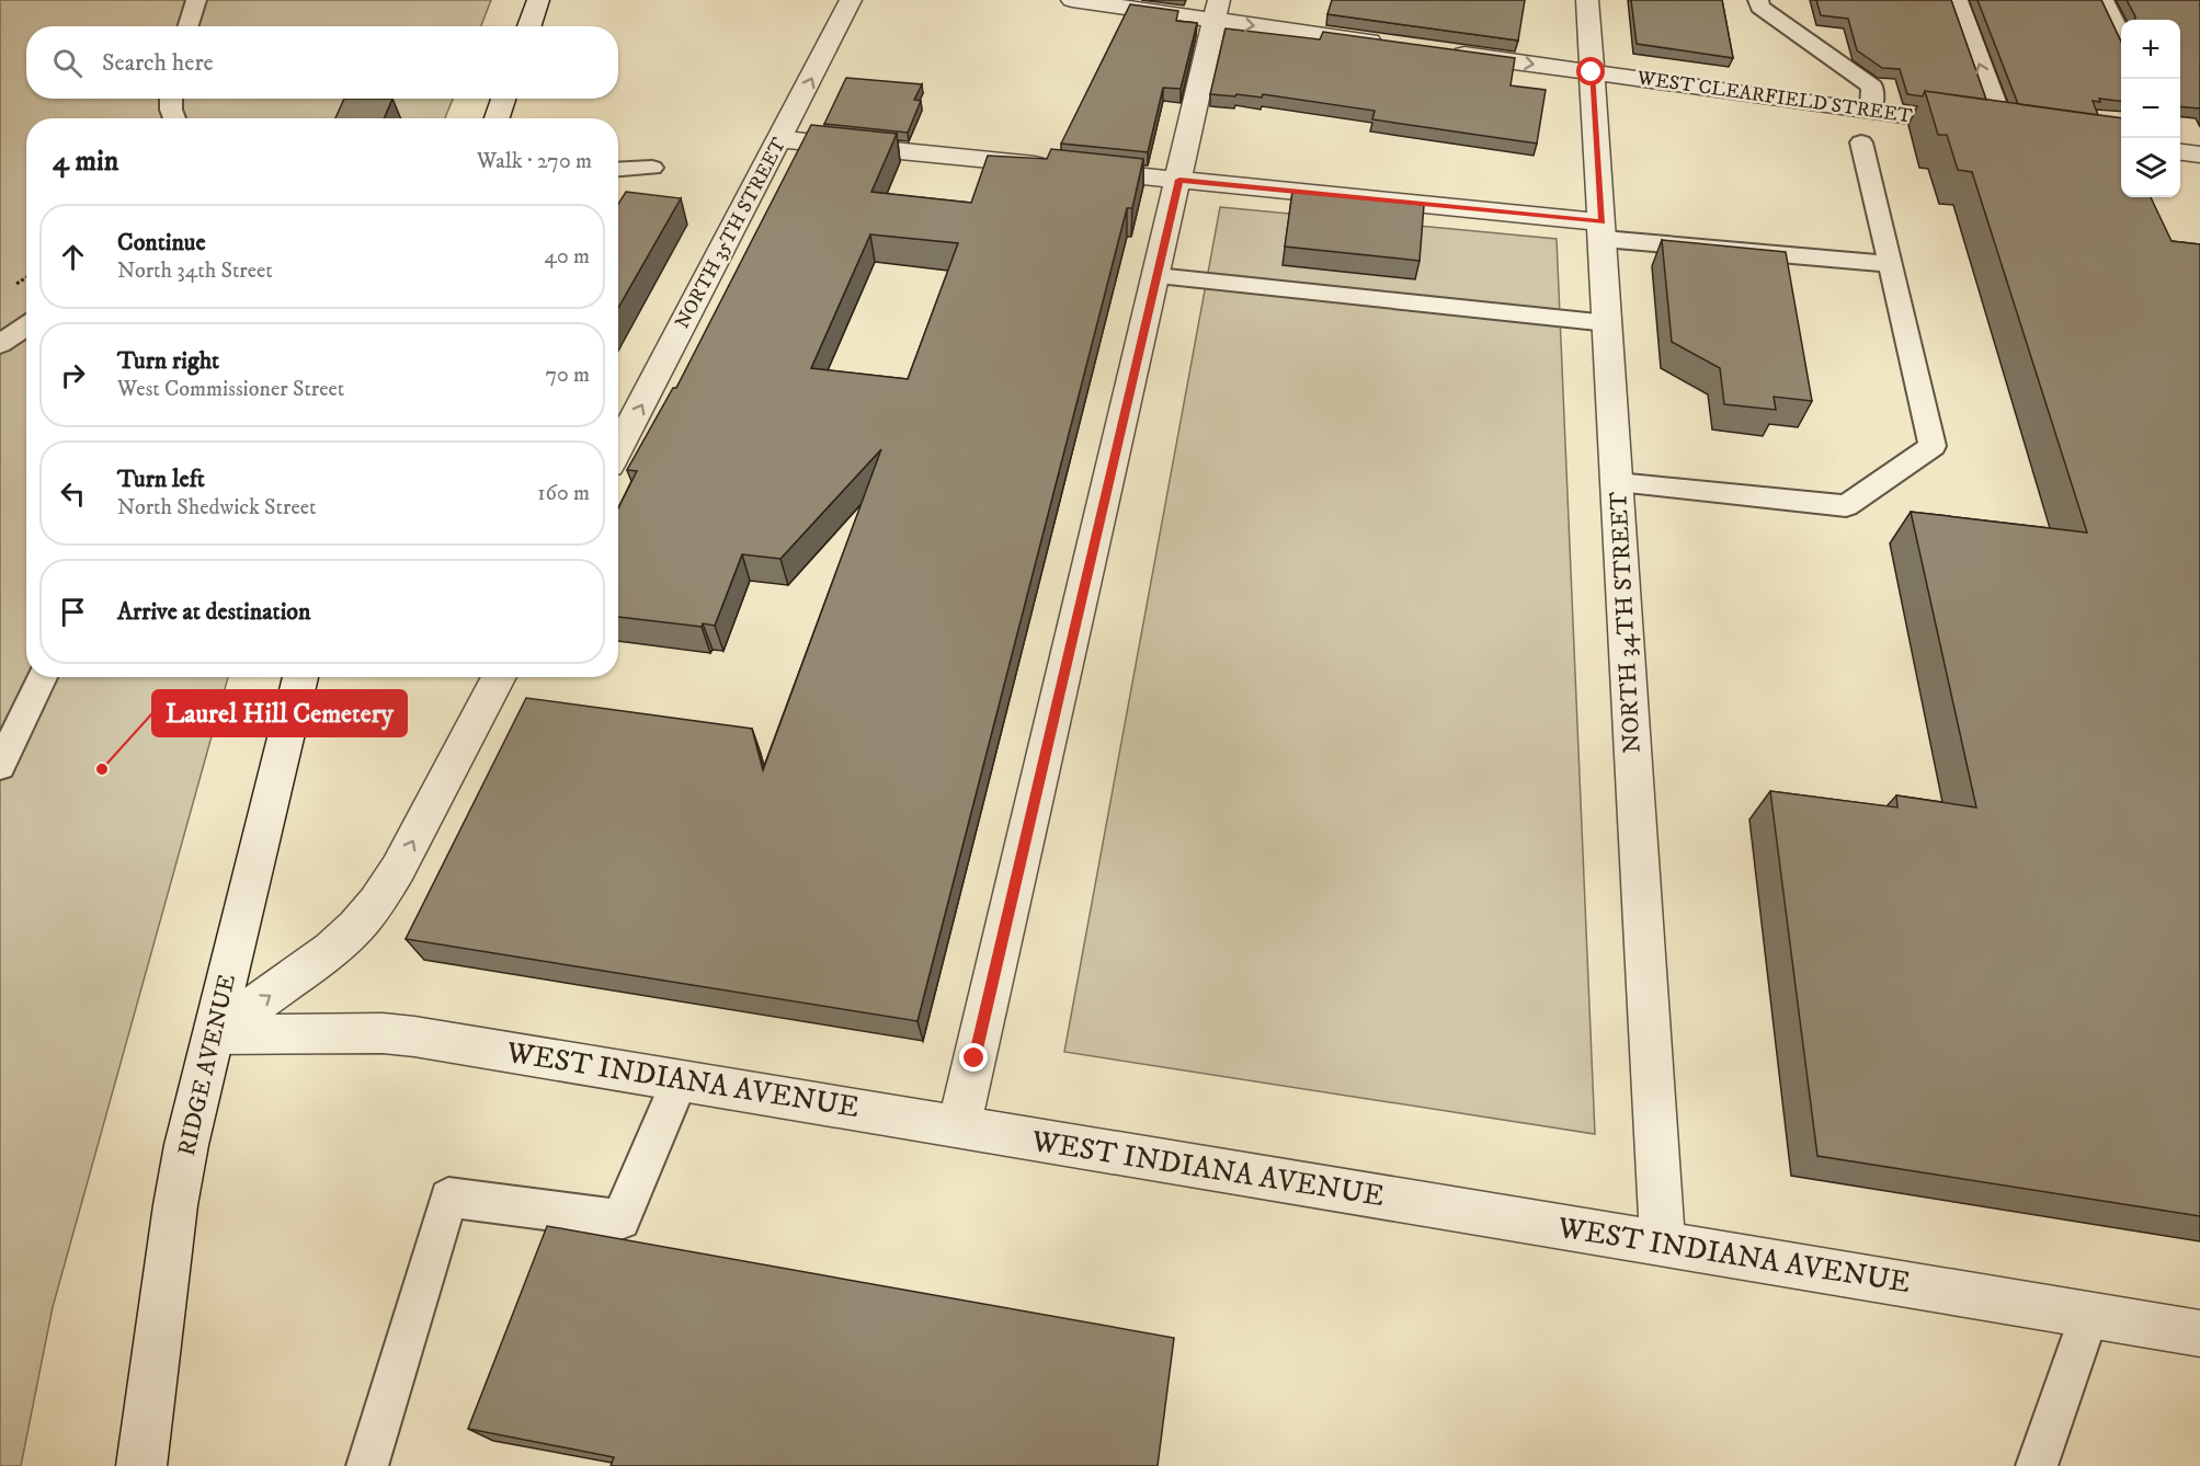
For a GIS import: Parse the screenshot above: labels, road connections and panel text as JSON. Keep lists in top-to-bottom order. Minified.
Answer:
{"streets":{"street":["WEST CLEARFIELD STREET","NORTH 35TH STREET","NORTH 34TH STREET","RIDGE AVENUE","WEST INDIANA AVENUE"]},"crossings":[["WEST CLEARFIELD STREET","NORTH 34TH STREET"],["NORTH 34TH STREET","WEST INDIANA AVENUE"],["RIDGE AVENUE","WEST INDIANA AVENUE"]],"one_way":["NORTH 35TH STREET"],"places":["Laurel Hill Cemetery"],"page":{"map_buttons":["+","−"],"search":"Search here","heading":["4 min","Walk · 270 m"],"list":[["Continue","North 34th Street","40 m"],["Turn right","West Commissioner Street","70 m"],["Turn left","North Shedwick Street","160 m"],"Arrive at destination"]}}
